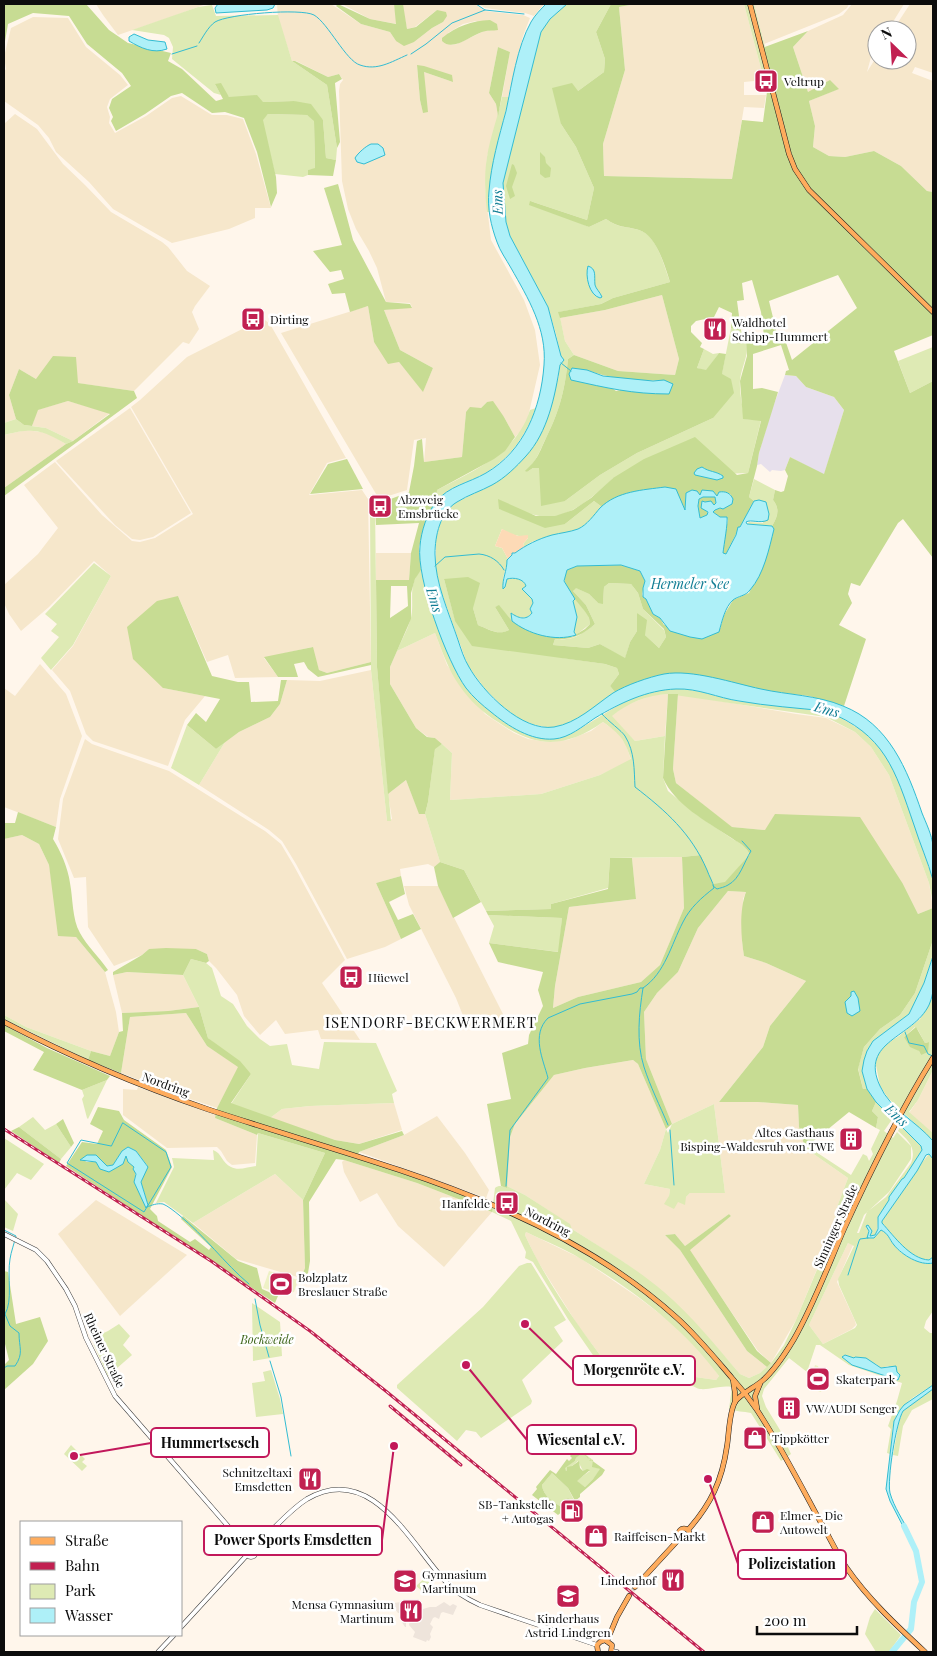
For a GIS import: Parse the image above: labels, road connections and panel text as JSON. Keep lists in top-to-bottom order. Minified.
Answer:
{"streets":{"main road":["Nordring","Sinninger Straße"],"street":["Rheiner Straße"]},"crossings":[["Nordring","Sinninger Straße"]],"districts":["ISENDORF-BECKWERMERT"],"water":["Ems","Hermeler See"],"parks":["Bockweide"],"places":{"bus stop":["Veltrup","Dirting","Abzweig Emsbrücke","Hüewel","Hanfelde"],"restaurant":["Waldhotel Schipp-Hummert","Schnitzeltaxi Emsdetten","Lindenhof","Mensa Gymnasium Martinum"],"building":["Altes Gasthaus Bisping-Waldesruh von TWE","VW/AUDI Senger"],"sports":["Bolzplatz Breslauer Straße","Skaterpark"],"other":["Morgenröte e.V.","Wiesental e.V.","Power Sports Emsdetten","Hummertsesch","Polizeistation"],"shop":["Tippkötter","Elmer - Die Autowelt","Raiffeisen-Markt"],"fuel station":["SB-Tankstelle + Autogas"],"school or university":["Gymnasium Martinum","Kinderhaus Astrid Lindgren"]},"legend":["Straße","Bahn","Park","Wasser"],"scale_bar":"200 m","north":"top left"}
